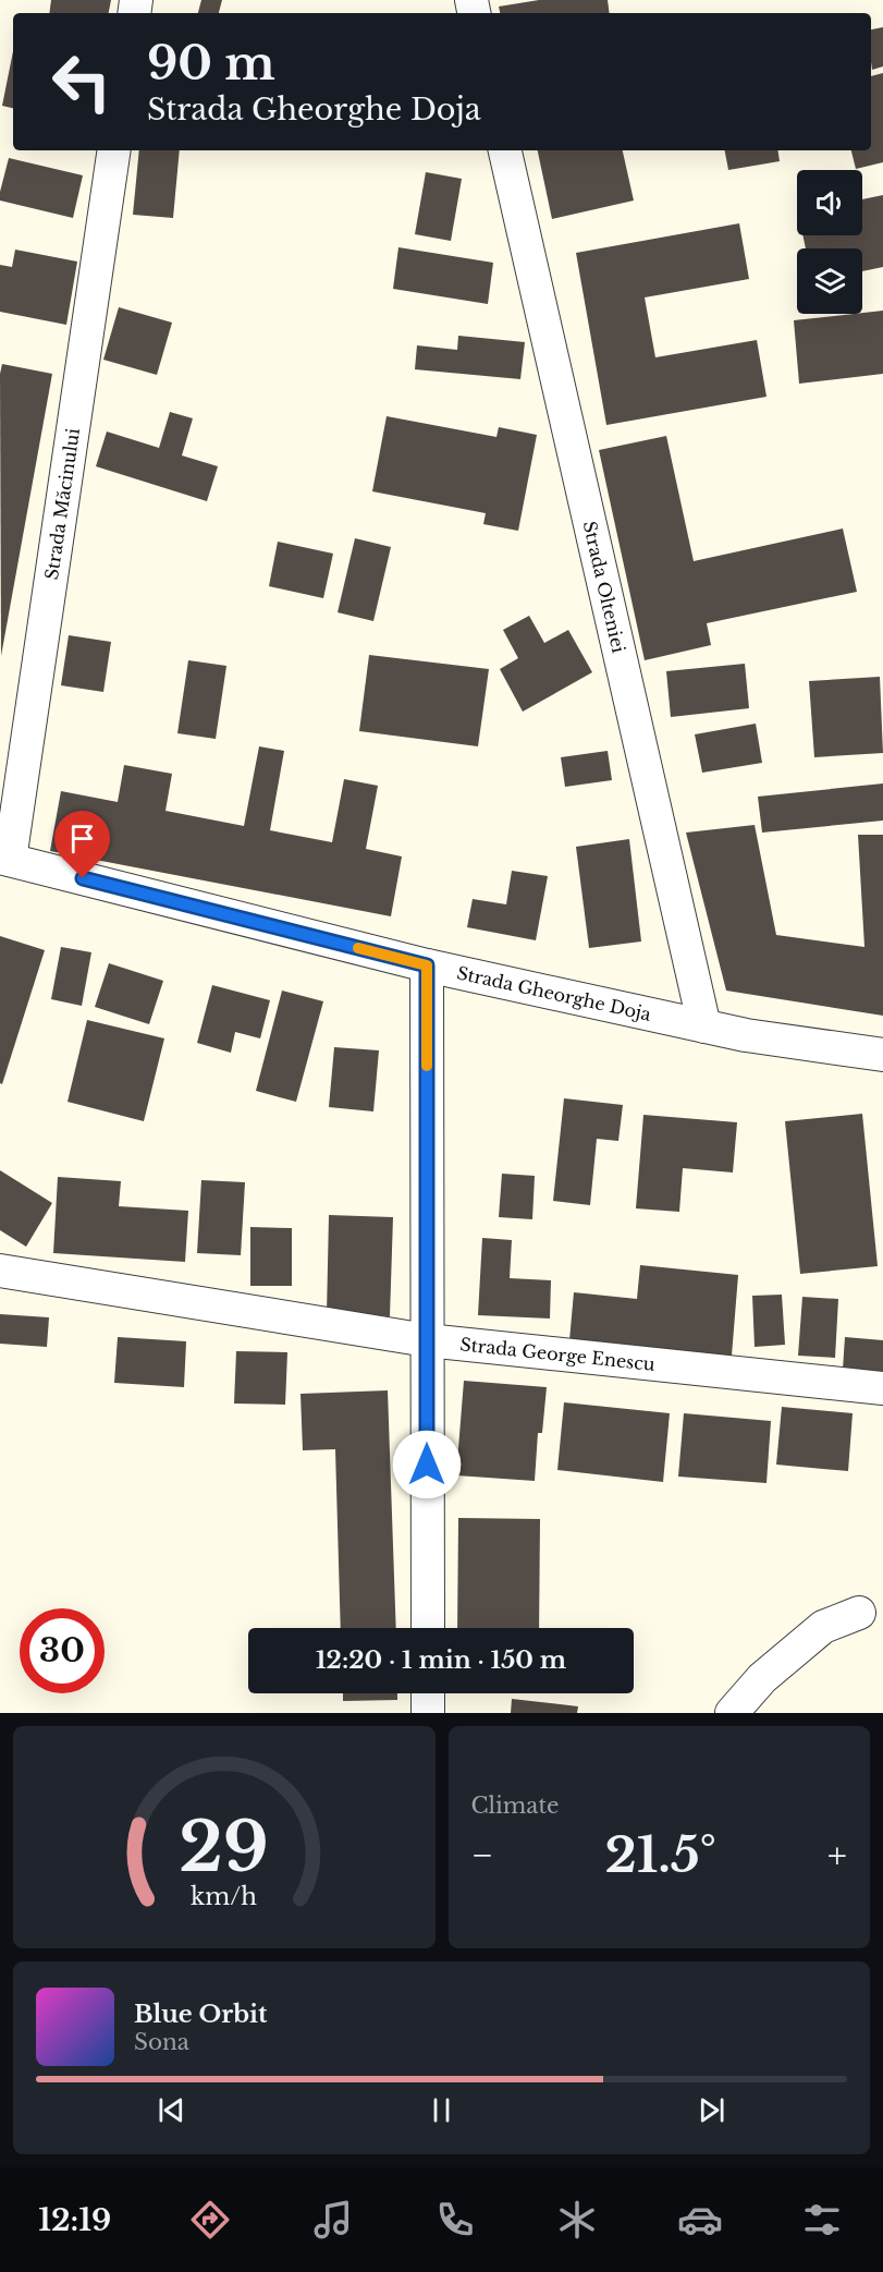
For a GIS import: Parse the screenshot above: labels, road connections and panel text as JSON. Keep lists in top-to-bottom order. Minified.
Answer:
{"streets":{"street":["Strada Măcinului","Strada Olteniei","Strada Gheorghe Doja","Strada George Enescu"]},"crossings":[["Strada Măcinului","Strada Gheorghe Doja"],["Strada Olteniei","Strada Gheorghe Doja"]],"page":{"turn":["90 m","Strada Gheorghe Doja"],"limit":"30","trip":"12:20 · 1 min · 150 m","tile":"Climate","heat":["−","21.5°","+"],"song":["Blue Orbit","Sona"],"tabs":"12:19","gauge":["29","km/h"]}}
